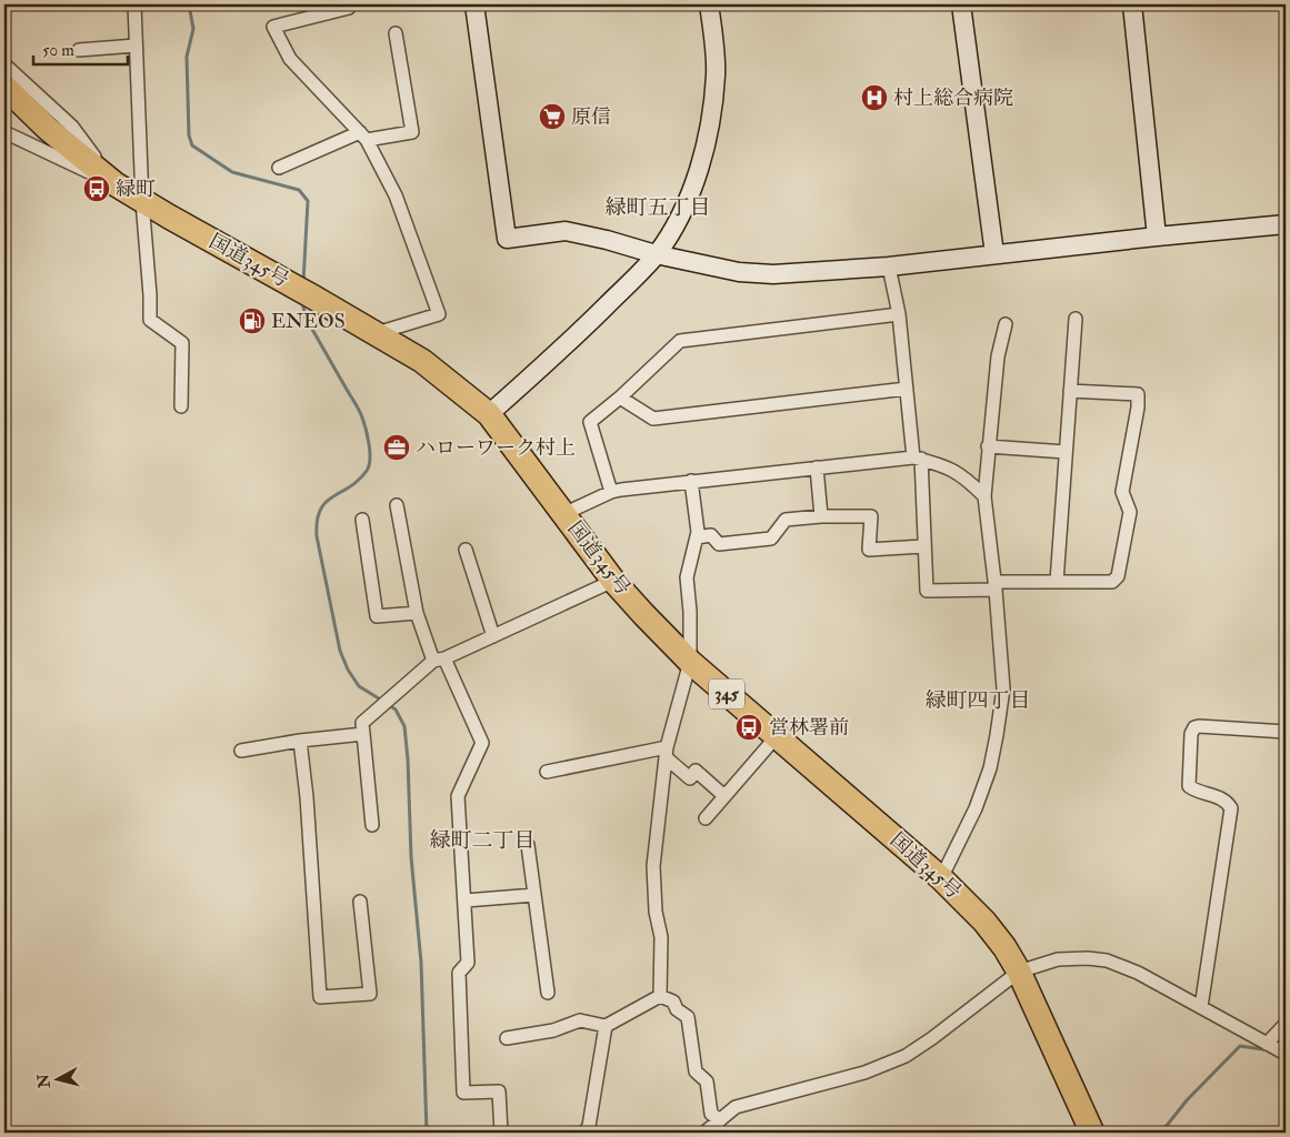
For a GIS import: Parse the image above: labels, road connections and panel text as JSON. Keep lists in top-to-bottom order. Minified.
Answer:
{"streets":{"highway":["国道345号","345"]},"districts":["緑町五丁目","緑町四丁目","緑町二丁目"],"places":{"hospital":["村上総合病院"],"supermarket":["原信"],"bus stop":["緑町","営林署前"],"fuel station":["ENEOS"],"office":["ハローワーク村上"]},"scale_bar":"50 m","north":"left"}
